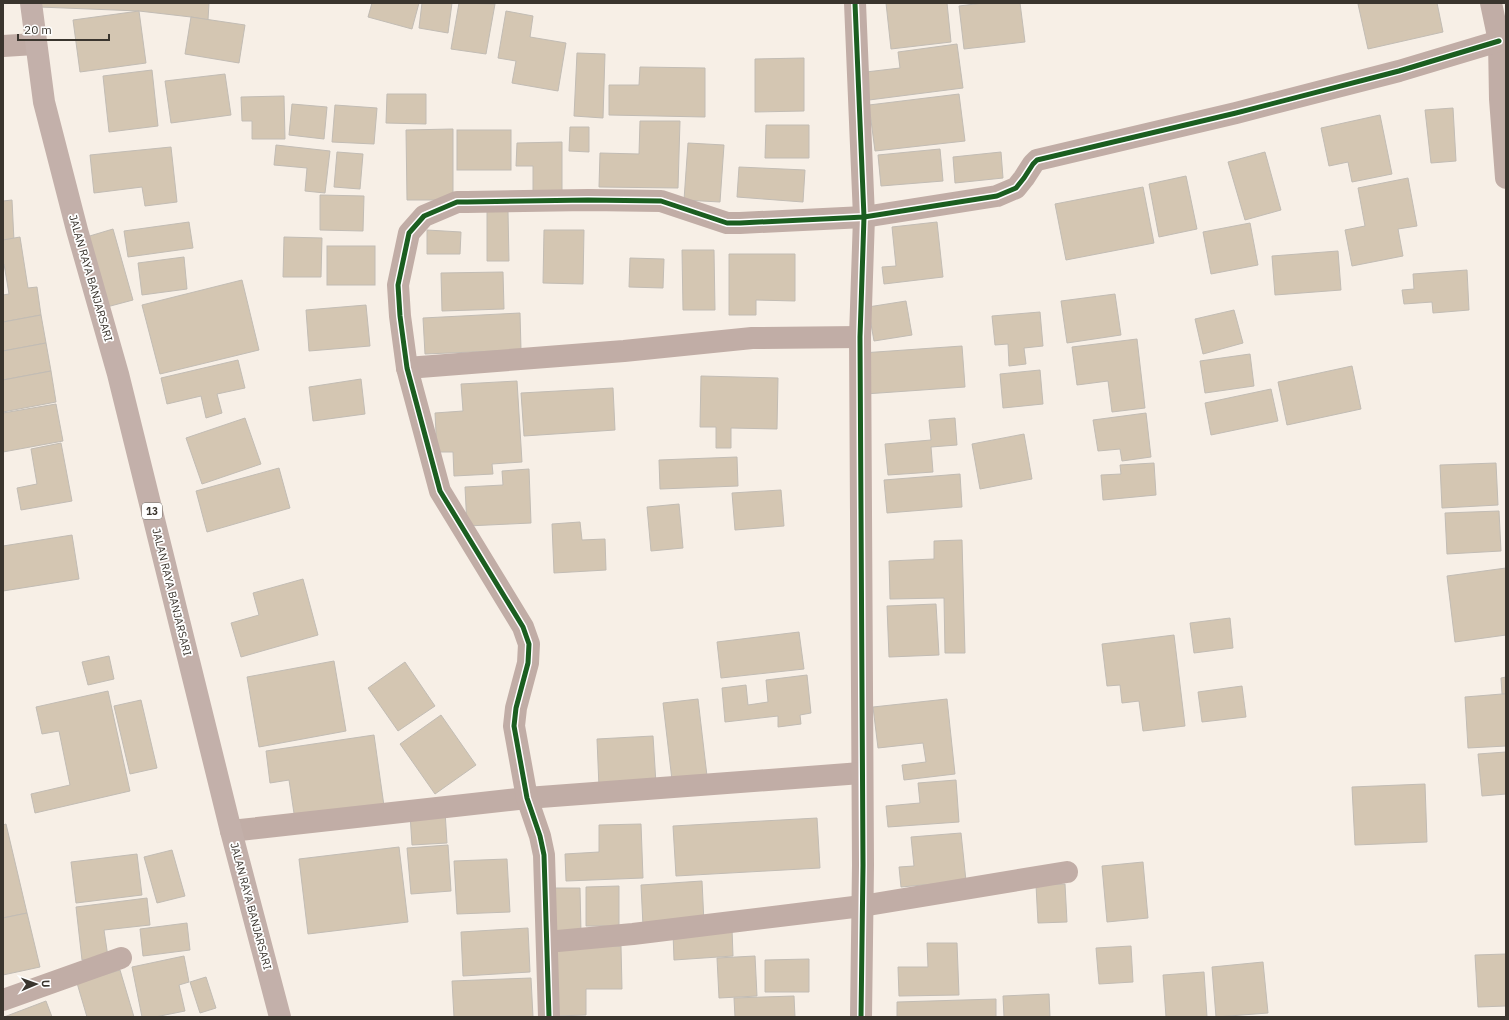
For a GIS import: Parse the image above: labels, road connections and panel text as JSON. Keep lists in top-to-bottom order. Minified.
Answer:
{"streets":{"highway":["JALAN RAYA BANJARSARI","13"]},"scale_bar":"20 m","north":"right"}
